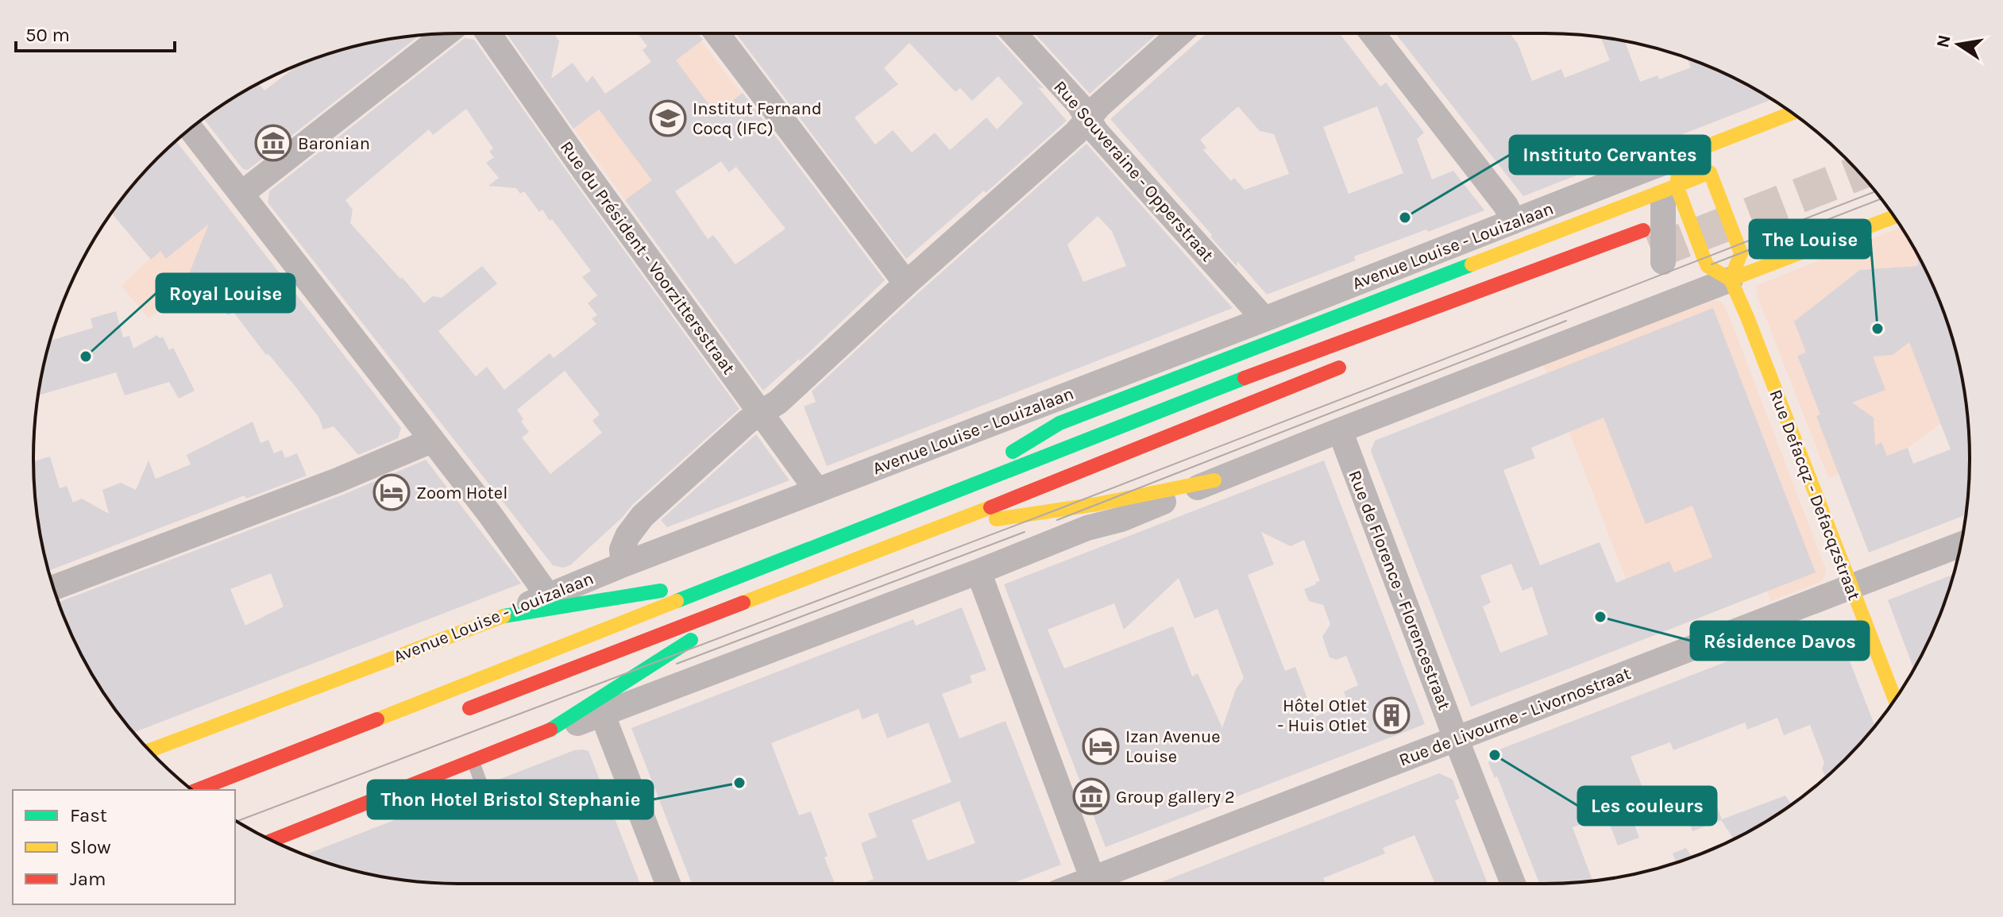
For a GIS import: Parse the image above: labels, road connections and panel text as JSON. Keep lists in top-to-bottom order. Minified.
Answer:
{"streets":{"main road":["Avenue Louise - Louizalaan","Rue Defacqz - Defacqzstraat"],"street":["Rue Souveraine - Opperstraat","Rue du Président - Voorzittersstraat","Rue de Florence - Florencestraat","Rue de Livourne - Livornostraat"]},"crossings":[["Rue Souveraine - Opperstraat","Avenue Louise - Louizalaan"],["Avenue Louise - Louizalaan","Rue du Président - Voorzittersstraat"],["Rue Defacqz - Defacqzstraat","Rue de Livourne - Livornostraat"],["Rue de Florence - Florencestraat","Rue de Livourne - Livornostraat"]],"places":{"school or university":["Institut Fernand Cocq (IFC)"],"museum":["Baronian","Group gallery 2"],"other":["Instituto Cervantes","The Louise","Royal Louise","Résidence Davos","Les couleurs","Thon Hotel Bristol Stephanie"],"hotel":["Zoom Hotel","Izan Avenue Louise"],"building":["Hôtel Otlet - Huis Otlet"]},"legend":["Fast","Slow","Jam"],"scale_bar":"50 m","north":"left"}
